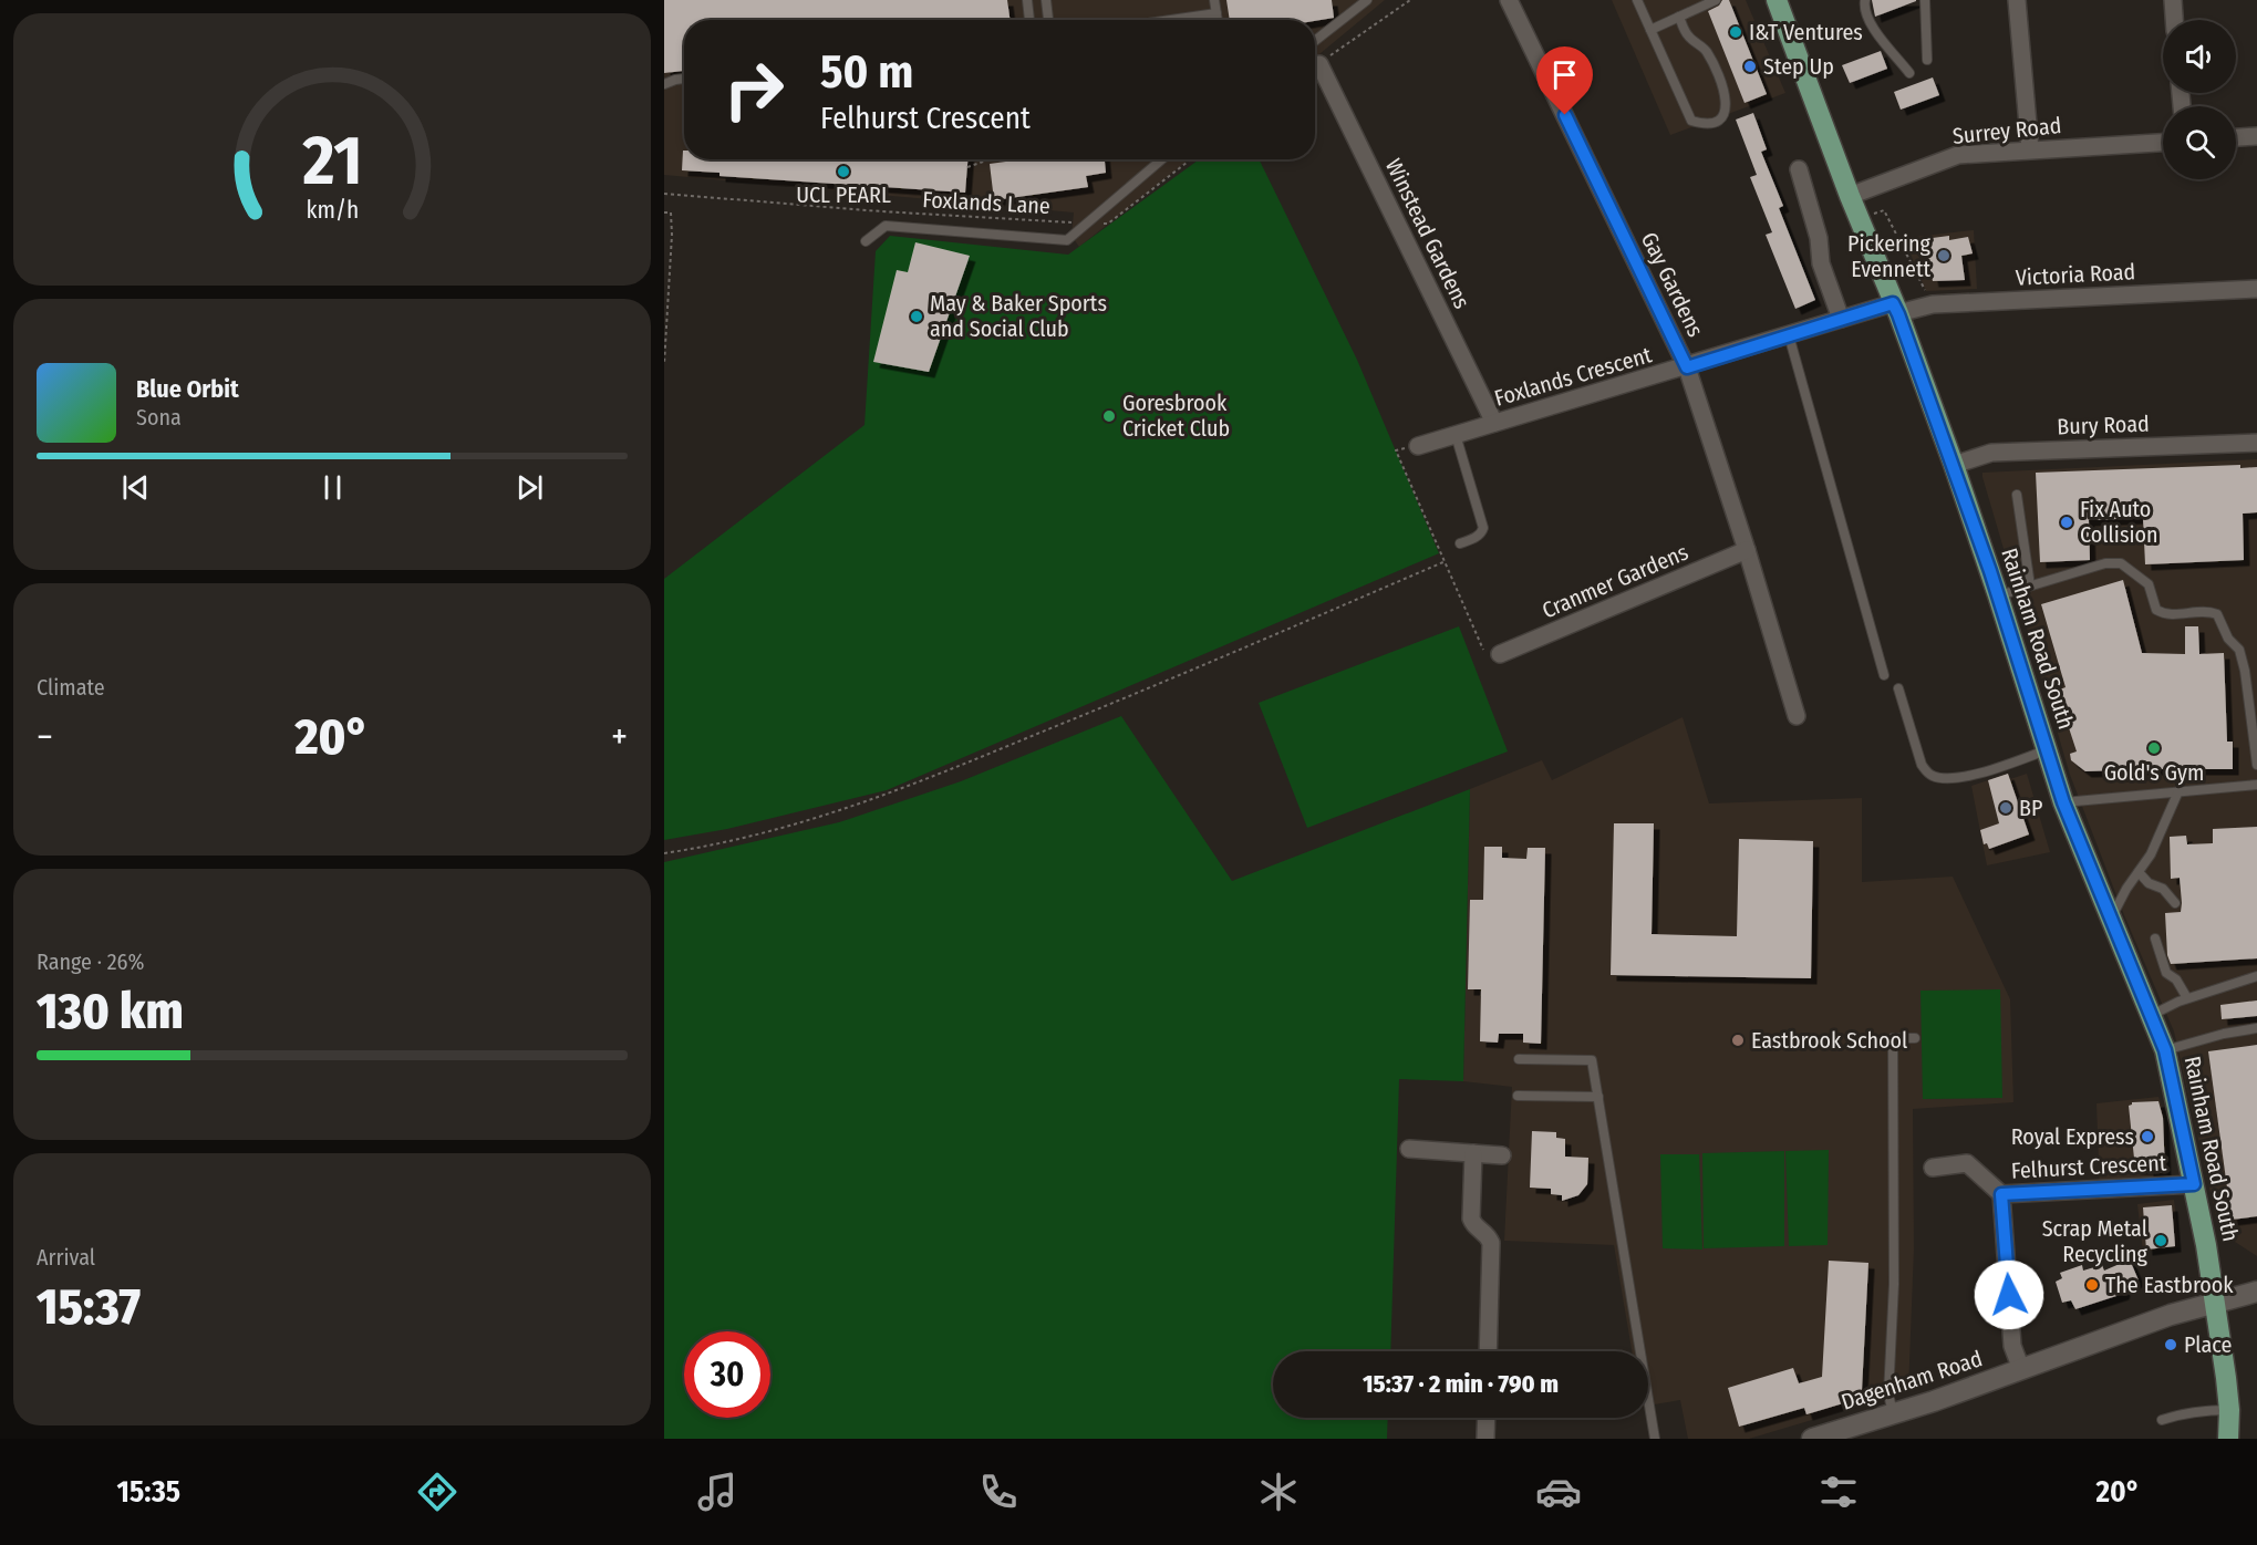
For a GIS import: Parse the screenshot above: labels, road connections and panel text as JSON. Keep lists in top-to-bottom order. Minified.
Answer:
{"streets":{"main road":["Rainham Road South"],"street":["Surrey Road","Winstead Gardens","Victoria Road","Gay Gardens","Foxlands Crescent","Bury Road","Cranmer Gardens","Felhurst Crescent","Dagenham Road"],"path":["Foxlands Lane"]},"crossings":[["Surrey Road","Rainham Road South"],["Winstead Gardens","Foxlands Crescent"],["Victoria Road","Foxlands Crescent"],["Victoria Road","Rainham Road South"],["Gay Gardens","Foxlands Crescent"],["Gay Gardens","Cranmer Gardens"],["Foxlands Crescent","Rainham Road South"],["Bury Road","Rainham Road South"],["Rainham Road South","Felhurst Crescent"],["Rainham Road South","Dagenham Road"],["Felhurst Crescent","Dagenham Road"]],"places":["I&T Ventures","Step Up","UCL PEARL","Pickering Evennett","May & Baker Sports and Social Club","Goresbrook Cricket Club","Fix Auto Collision","Gold's Gym","BP","Eastbrook School","Royal Express","Scrap Metal Recycling","The Eastbrook","Place"],"page":{"turn":["50 m","Felhurst Crescent"],"song":["Blue Orbit","Sona"],"tile":["Climate",["Range · 26%","130 km"],["Arrival","15:37"]],"heat":["−","20°","+"],"limit":"30","trip":"15:37 · 2 min · 790 m","tabs":["15:35","20°"],"gauge":["21","km/h"]}}
